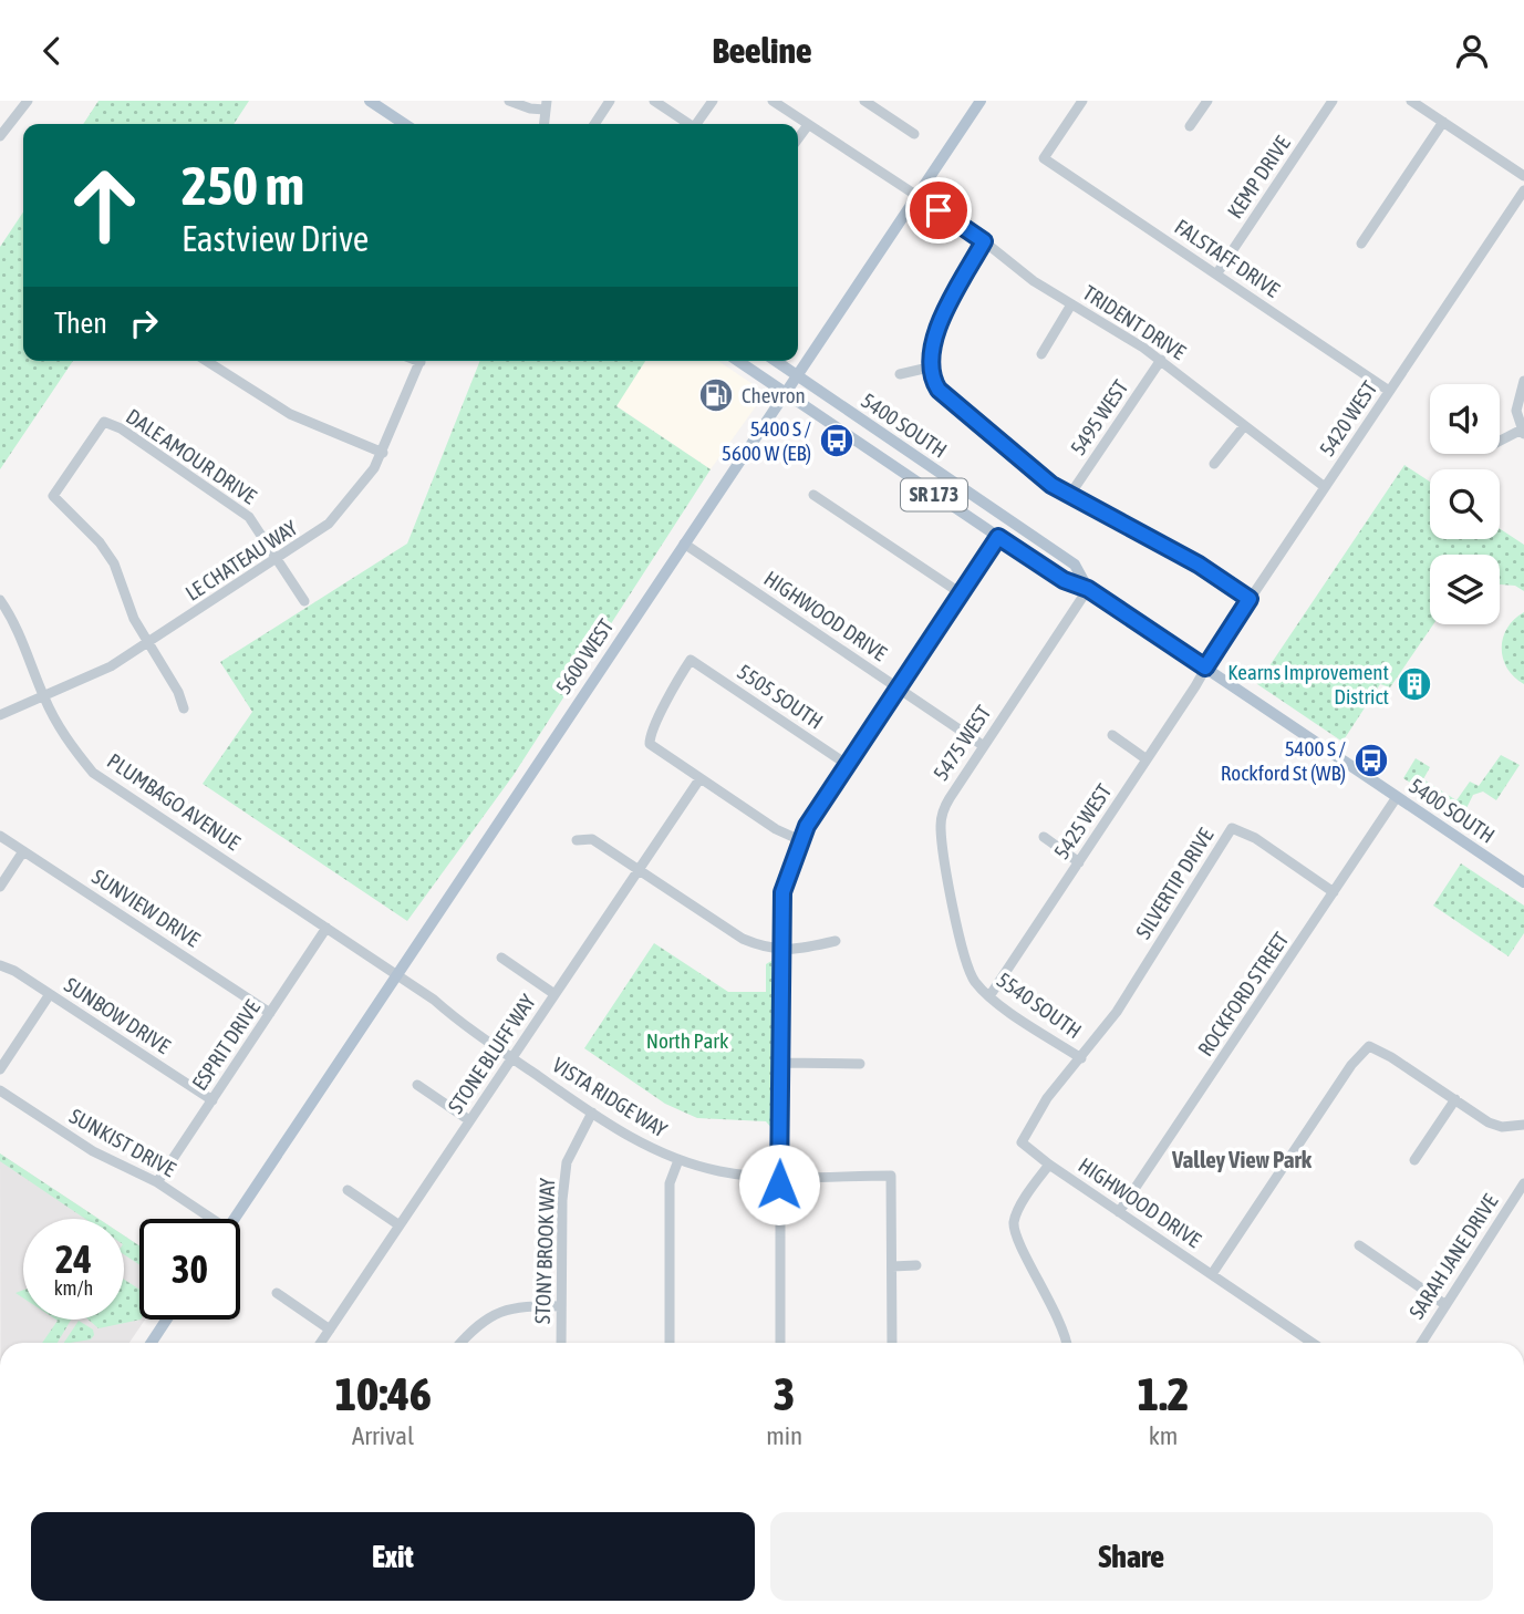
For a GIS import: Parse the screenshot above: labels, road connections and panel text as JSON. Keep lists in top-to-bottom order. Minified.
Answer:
{"streets":{"main road":["5400 SOUTH","SR 173","5600 WEST"],"street":["KEMP DRIVE","FALSTAFF DRIVE","TRIDENT DRIVE","5495 WEST","5420 WEST","DALE AMOUR DRIVE","LE CHATEAU WAY","HIGHWOOD DRIVE","5505 SOUTH","5475 WEST","PLUMBAGO AVENUE","5425 WEST","SILVERTIP DRIVE","SUNVIEW DRIVE","ROCKFORD STREET","5540 SOUTH","SUNBOW DRIVE","ESPRIT DRIVE","STONE BLUFF WAY","VISTA RIDGE WAY","SUNKIST DRIVE","STONY BROOK WAY","SARAH JANE DRIVE"]},"crossings":[["KEMP DRIVE","FALSTAFF DRIVE"],["FALSTAFF DRIVE","5420 WEST"],["TRIDENT DRIVE","5495 WEST"],["TRIDENT DRIVE","5420 WEST"],["TRIDENT DRIVE","5600 WEST"],["5420 WEST","5400 SOUTH"],["5420 WEST","5425 WEST"],["5400 SOUTH","5600 WEST"],["5400 SOUTH","5475 WEST"],["5400 SOUTH","5425 WEST"],["5400 SOUTH","ROCKFORD STREET"],["DALE AMOUR DRIVE","LE CHATEAU WAY"],["LE CHATEAU WAY","PLUMBAGO AVENUE"],["HIGHWOOD DRIVE","5600 WEST"],["HIGHWOOD DRIVE","5475 WEST"],["HIGHWOOD DRIVE","SILVERTIP DRIVE"],["HIGHWOOD DRIVE","ROCKFORD STREET"],["HIGHWOOD DRIVE","5540 SOUTH"],["5600 WEST","PLUMBAGO AVENUE"],["5600 WEST","VISTA RIDGE WAY"],["5505 SOUTH","STONE BLUFF WAY"],["5475 WEST","5540 SOUTH"],["PLUMBAGO AVENUE","ESPRIT DRIVE"],["PLUMBAGO AVENUE","VISTA RIDGE WAY"],["5425 WEST","5540 SOUTH"],["SILVERTIP DRIVE","ROCKFORD STREET"],["SILVERTIP DRIVE","5540 SOUTH"],["SUNVIEW DRIVE","ESPRIT DRIVE"],["SUNBOW DRIVE","ESPRIT DRIVE"],["ESPRIT DRIVE","SUNKIST DRIVE"],["STONE BLUFF WAY","VISTA RIDGE WAY"],["VISTA RIDGE WAY","STONY BROOK WAY"]],"districts":["Valley View Park"],"parks":["North Park"],"places":{"fuel station":["Chevron"],"bus stop":["5400 S / 5600 W (EB)","5400 S / Rockford St (WB)"],"building":["Kearns Improvement District"]},"page":{"header":"Beeline","turn":["250 m","Eastview Drive"],"then":"Then","speed":"24 km/h","limit":"30","eta":["10:46","Arrival","3","min","1.2","km"],"buttons":["Exit","Share"]}}
